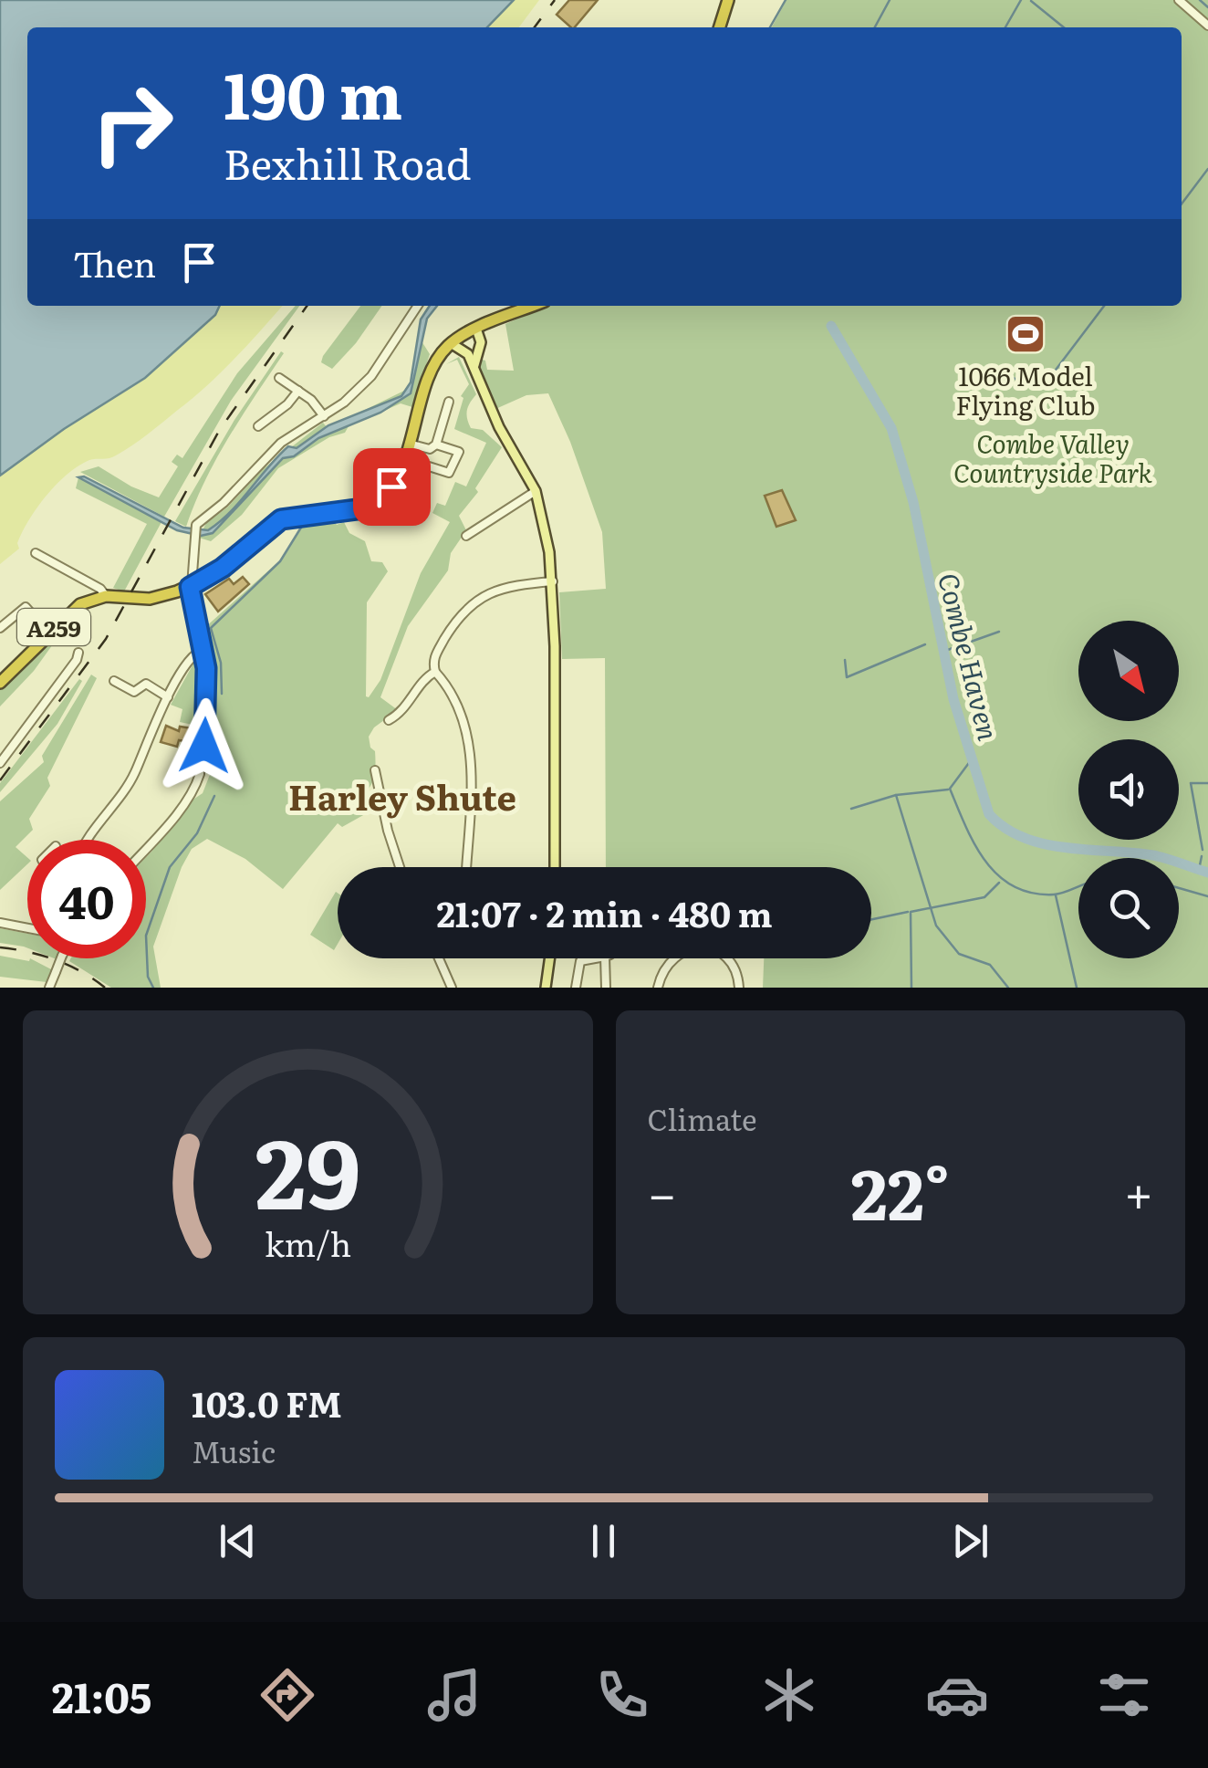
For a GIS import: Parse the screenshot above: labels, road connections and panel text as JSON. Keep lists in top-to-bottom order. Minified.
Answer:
{"streets":{"highway":["A259"]},"districts":["Harley Shute"],"water":["Combe Haven"],"parks":["Combe Valley Countryside Park"],"places":{"sports":["1066 Model Flying Club"]},"north":"bottom right","page":{"turn":["190 m","Bexhill Road"],"then":"Then","limit":"40","trip":"21:07 · 2 min · 480 m","tile":"Climate","heat":["−","22°","+"],"song":["103.0 FM","Music"],"tabs":"21:05","gauge":["29","km/h"]}}
